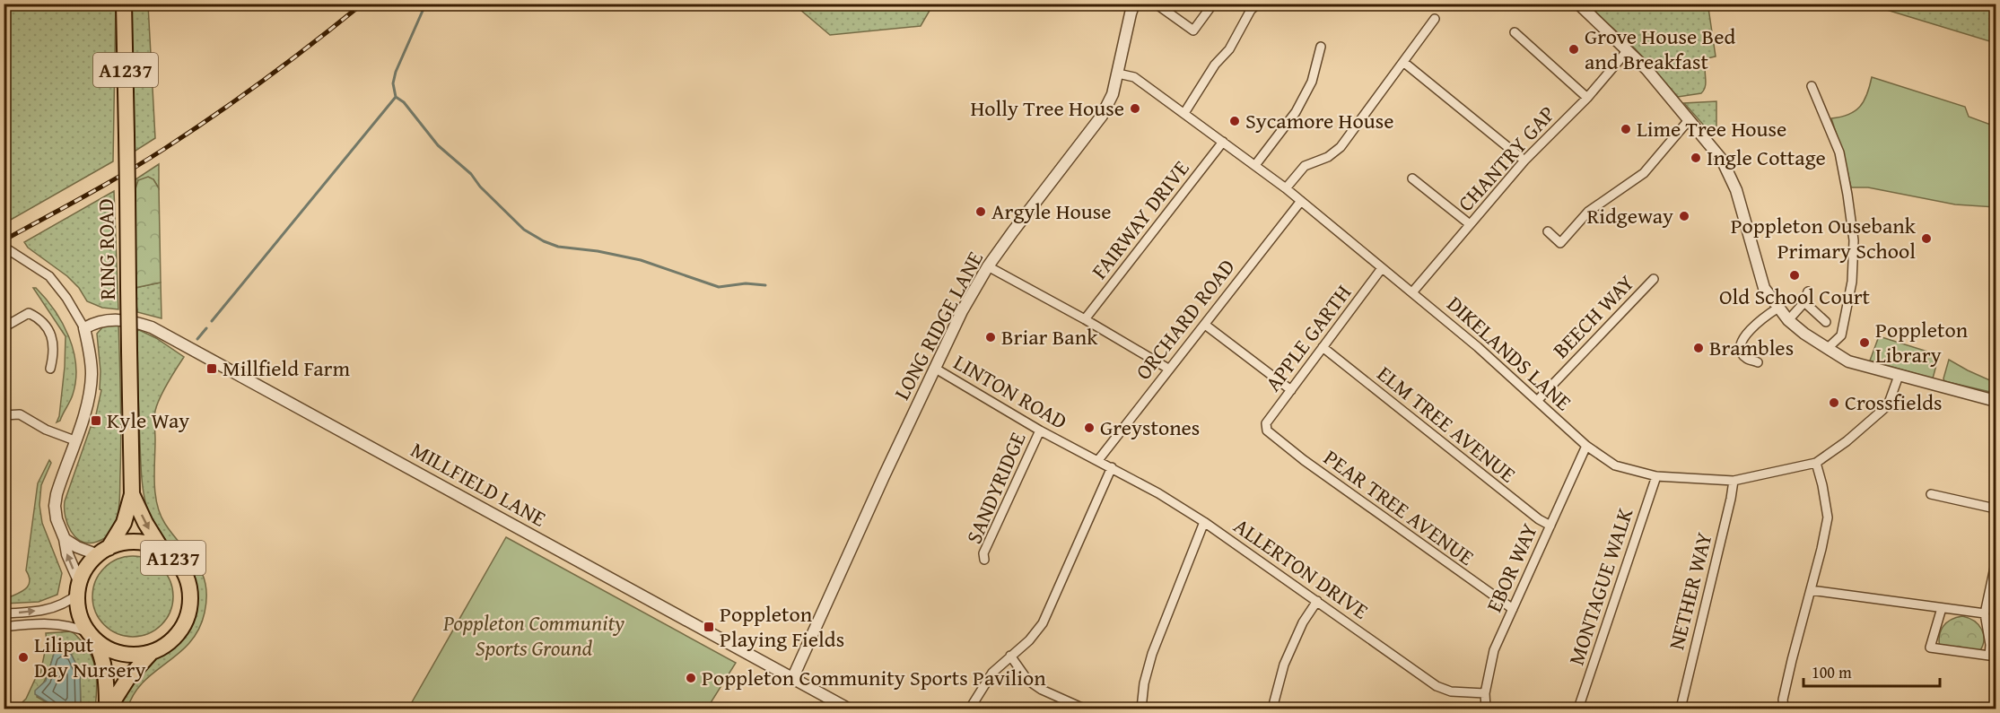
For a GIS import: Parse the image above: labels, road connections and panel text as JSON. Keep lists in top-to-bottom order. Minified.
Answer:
{"streets":{"highway":["A1237","RING ROAD"],"street":["CHANTRY GAP","FAIRWAY DRIVE","BEECH WAY","ORCHARD ROAD","LONG RIDGE LANE","APPLE GARTH","DIKELANDS LANE","LINTON ROAD","ELM TREE AVENUE","MILLFIELD LANE","SANDYRIDGE","PEAR TREE AVENUE","EBOR WAY","ALLERTON DRIVE","MONTAGUE WALK","NETHER WAY"]},"crossings":[["A1237","RING ROAD"],["CHANTRY GAP","DIKELANDS LANE"],["FAIRWAY DRIVE","DIKELANDS LANE"],["BEECH WAY","DIKELANDS LANE"],["ORCHARD ROAD","DIKELANDS LANE"],["ORCHARD ROAD","LINTON ROAD"],["ORCHARD ROAD","ALLERTON DRIVE"],["LONG RIDGE LANE","DIKELANDS LANE"],["LONG RIDGE LANE","LINTON ROAD"],["LONG RIDGE LANE","MILLFIELD LANE"],["APPLE GARTH","DIKELANDS LANE"],["APPLE GARTH","ELM TREE AVENUE"],["APPLE GARTH","PEAR TREE AVENUE"],["DIKELANDS LANE","EBOR WAY"],["DIKELANDS LANE","MONTAGUE WALK"],["DIKELANDS LANE","NETHER WAY"],["LINTON ROAD","SANDYRIDGE"],["LINTON ROAD","ALLERTON DRIVE"],["ELM TREE AVENUE","EBOR WAY"],["PEAR TREE AVENUE","EBOR WAY"],["EBOR WAY","ALLERTON DRIVE"]],"parks":["Poppleton Community Sports Ground"],"places":{"other":["Grove House Bed and Breakfast","Holly Tree House","Sycamore House","Lime Tree House","Ingle Cottage","Argyle House","Ridgeway","Poppleton Ousebank Primary School","Old School Court","Briar Bank","Poppleton Library","Brambles","Crossfields","Greystones","Liliput Day Nursery","Poppleton Community Sports Pavilion"],"transit":["Millfield Farm","Kyle Way","Poppleton Playing Fields"]},"scale_bar":"100 m"}
